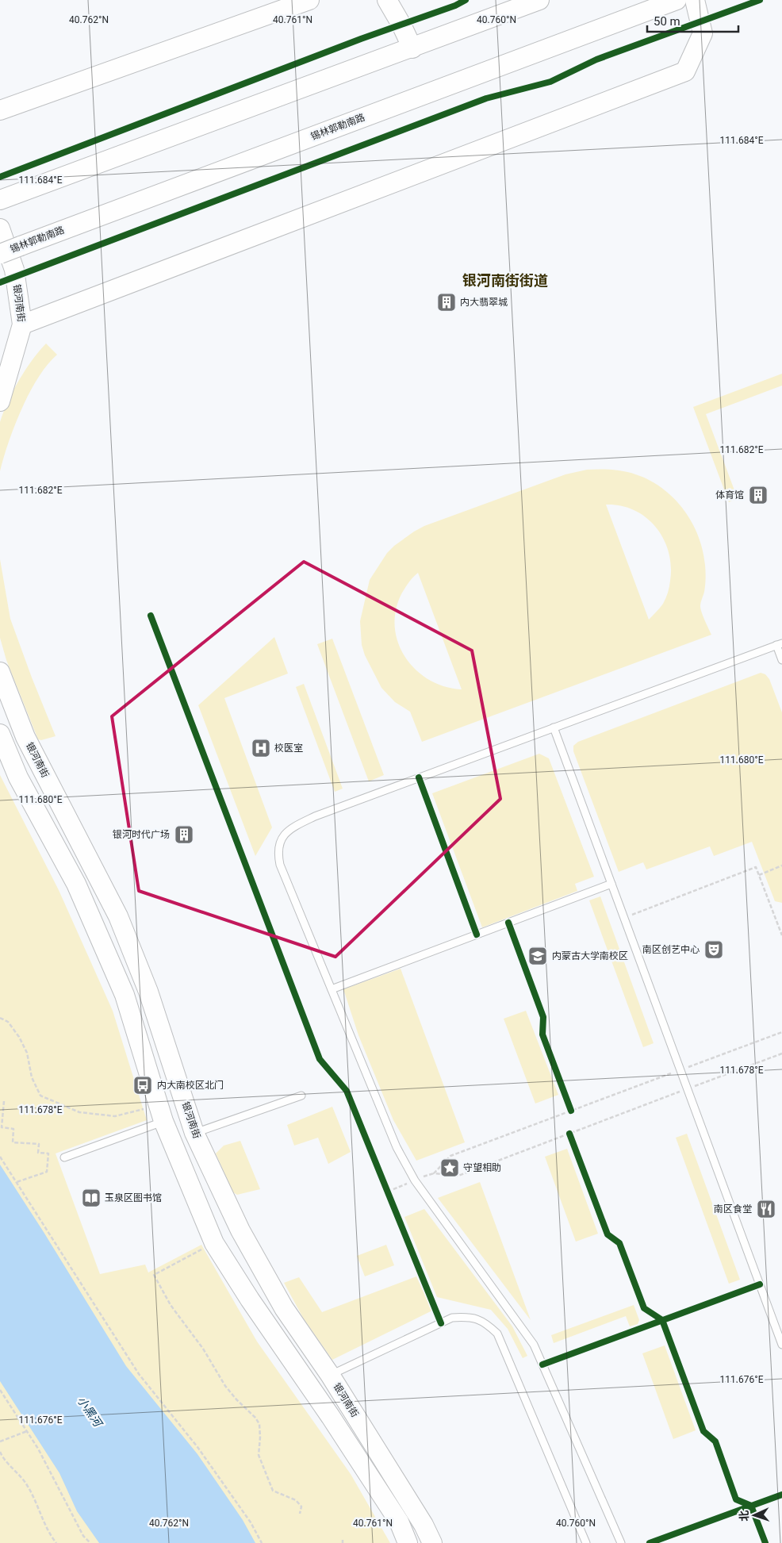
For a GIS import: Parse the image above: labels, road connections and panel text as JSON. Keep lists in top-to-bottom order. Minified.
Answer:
{"streets":{"main road":["锡林郭勒南路","银河南街"]},"districts":["银河南街街道"],"water":["小黑河"],"places":{"building":["内大翡翠城","体育馆","银河时代广场"],"hospital":["校医室"],"theatre":["南区创艺中心"],"school or university":["内蒙古大学南校区"],"bus stop":["内大南校区北门"],"place":["守望相助"],"library":["玉泉区图书馆"],"restaurant":["南区食堂"]},"scale_bar":"50 m","north":"left","coordinates":["40.762°N","40.761°N","40.760°N","111.684°E","111.682°E","111.680°E","111.678°E","111.676°E"]}
